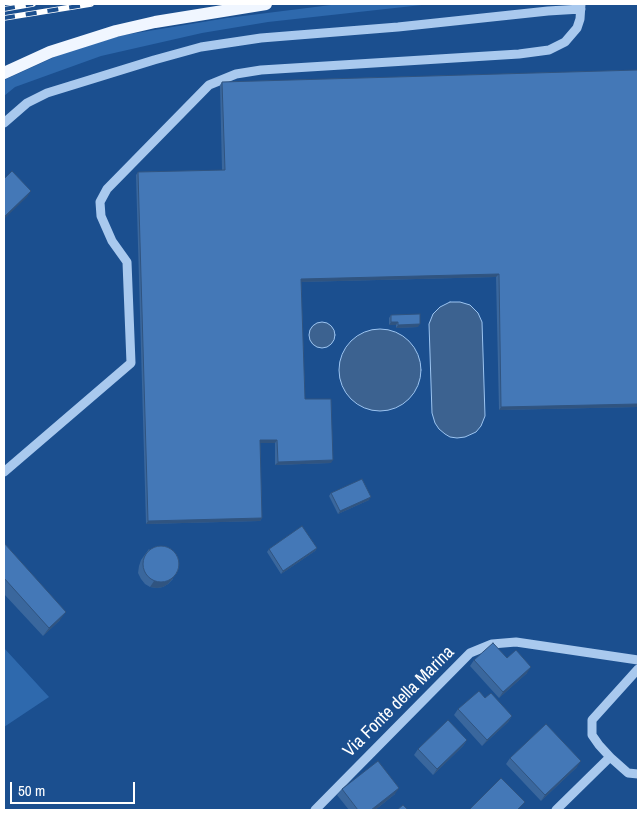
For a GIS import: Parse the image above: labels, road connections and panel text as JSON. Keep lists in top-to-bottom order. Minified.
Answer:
{"streets":{"street":["Via Fonte della Marina"]},"scale_bar":"50 m"}
